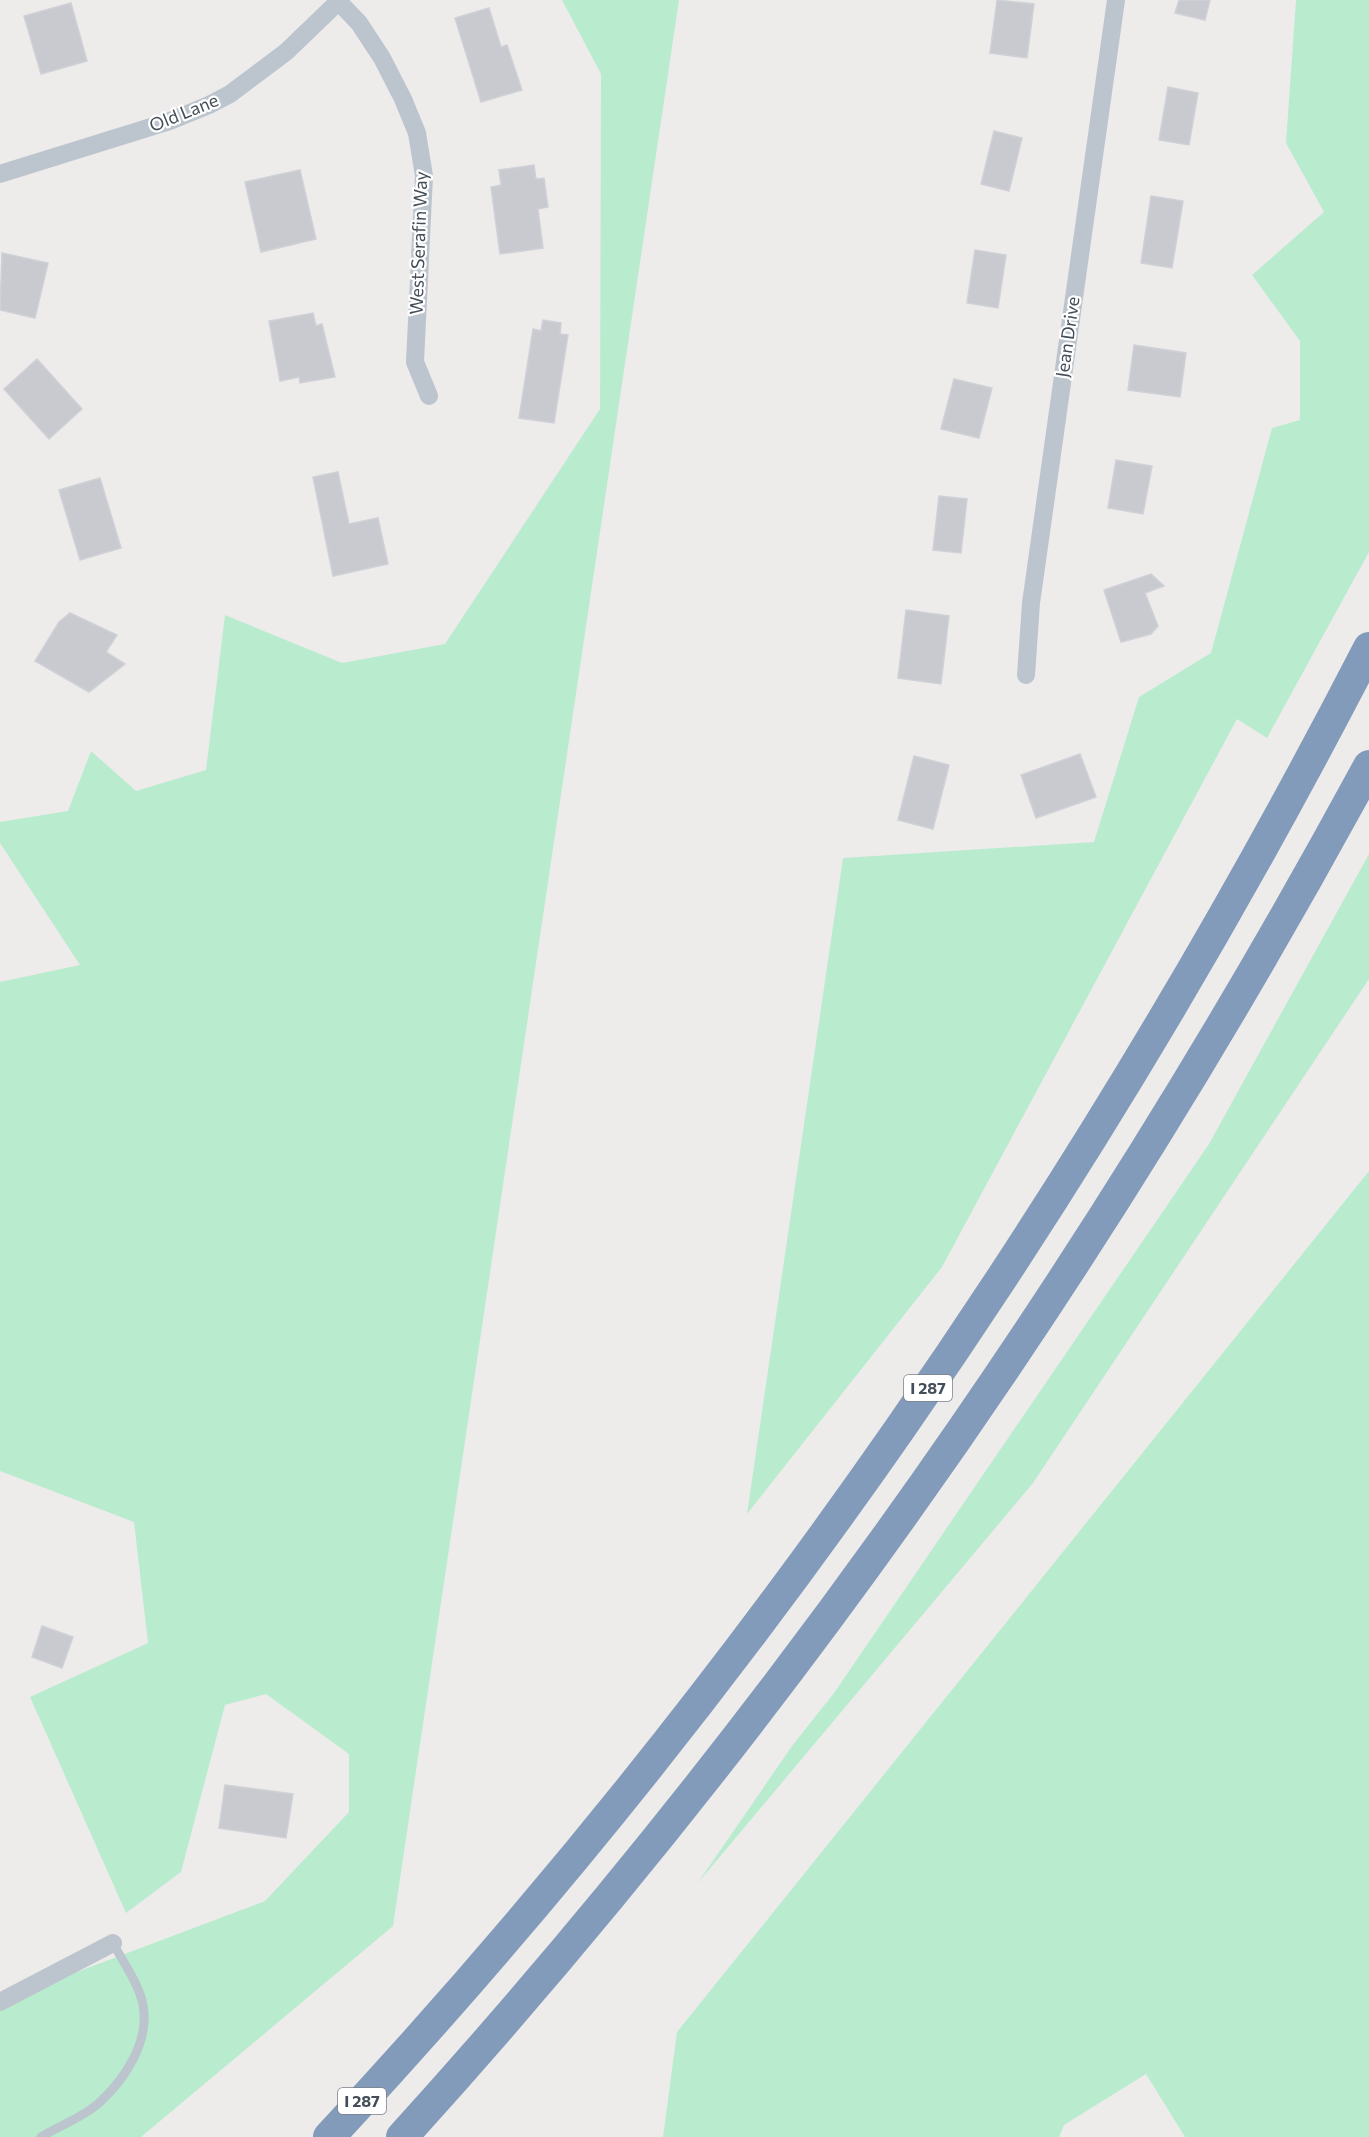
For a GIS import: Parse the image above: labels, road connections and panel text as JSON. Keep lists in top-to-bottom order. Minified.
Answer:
{"streets":{"highway":["I 287"],"street":["Old Lane","West Serafin Way","Jean Drive"]},"crossings":[["Old Lane","West Serafin Way"]]}
